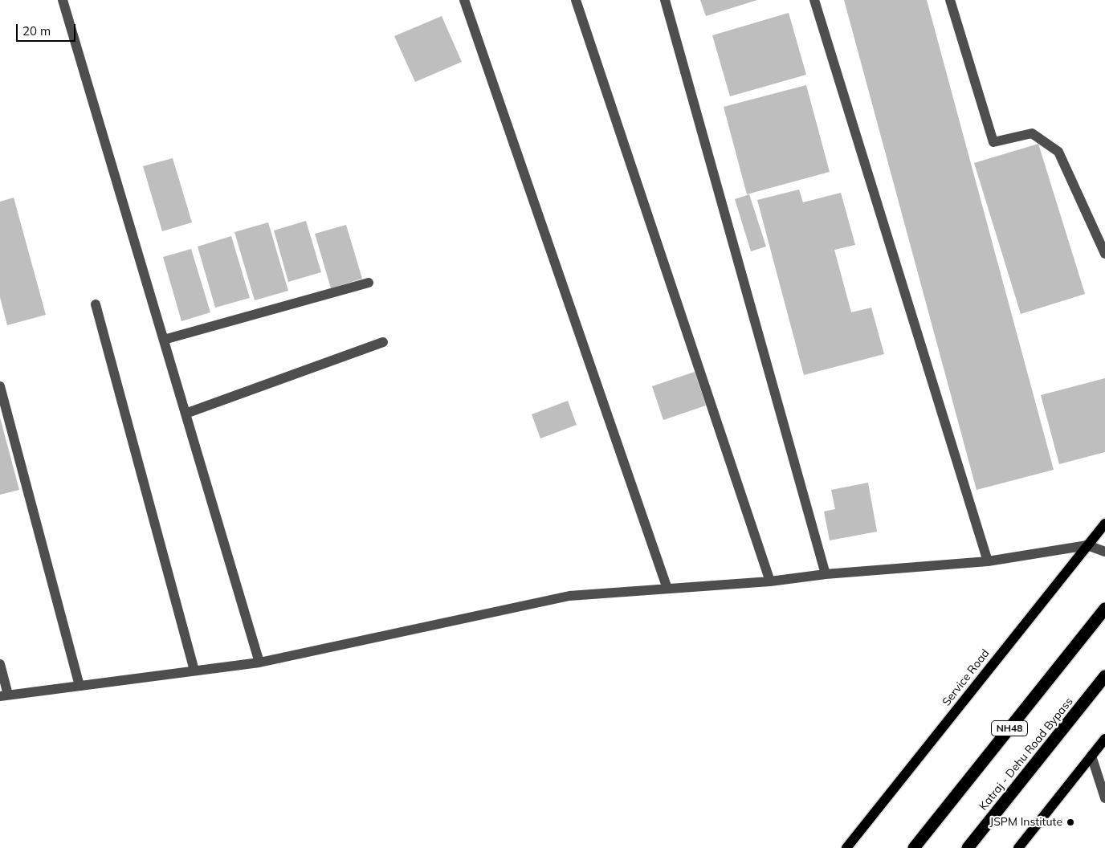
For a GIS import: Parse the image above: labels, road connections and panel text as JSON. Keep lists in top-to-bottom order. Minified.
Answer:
{"streets":{"highway":["NH48","Katraj - Dehu Road Bypass"],"main road":["Service Road"]},"places":["JSPM Institute"],"scale_bar":"20 m"}
